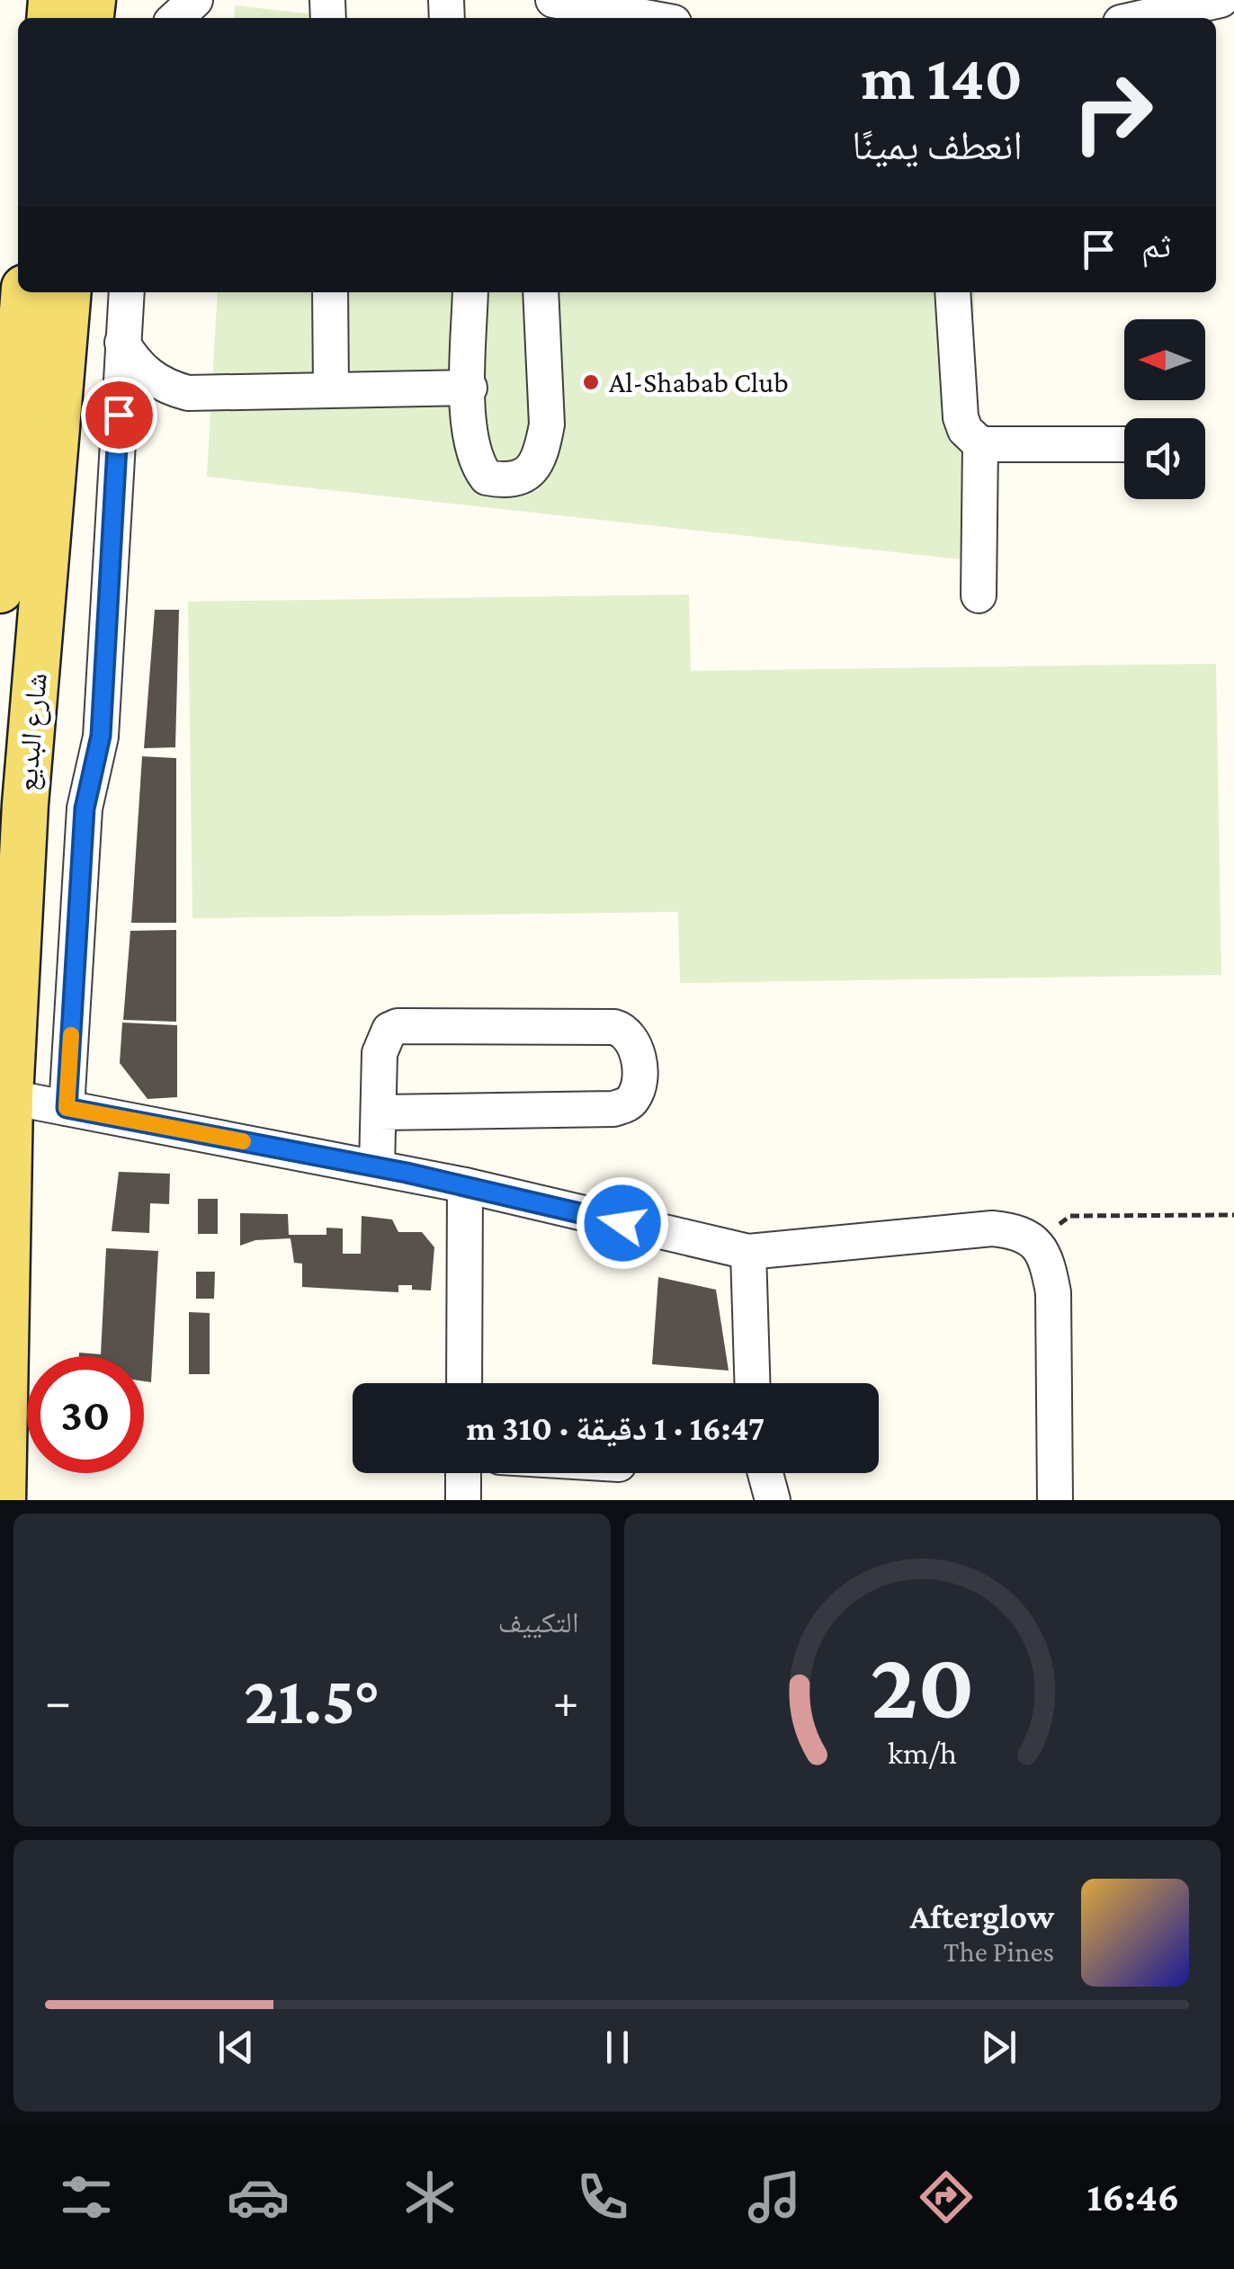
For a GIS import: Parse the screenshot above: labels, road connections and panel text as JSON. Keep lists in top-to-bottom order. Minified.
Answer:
{"streets":{"main road":["شارع البديع"]},"places":["Al-Shabab Club"],"north":"left","page":{"turn":["140 m","انعطف يمينًا"],"then":"ثم","limit":"30","trip":"16:47 · 1 دقيقة · 310 m","tile":"التكييف","heat":["−","21.5°","+"],"song":["Afterglow","The Pines"],"tabs":"16:46","gauge":["20","km/h"]}}
